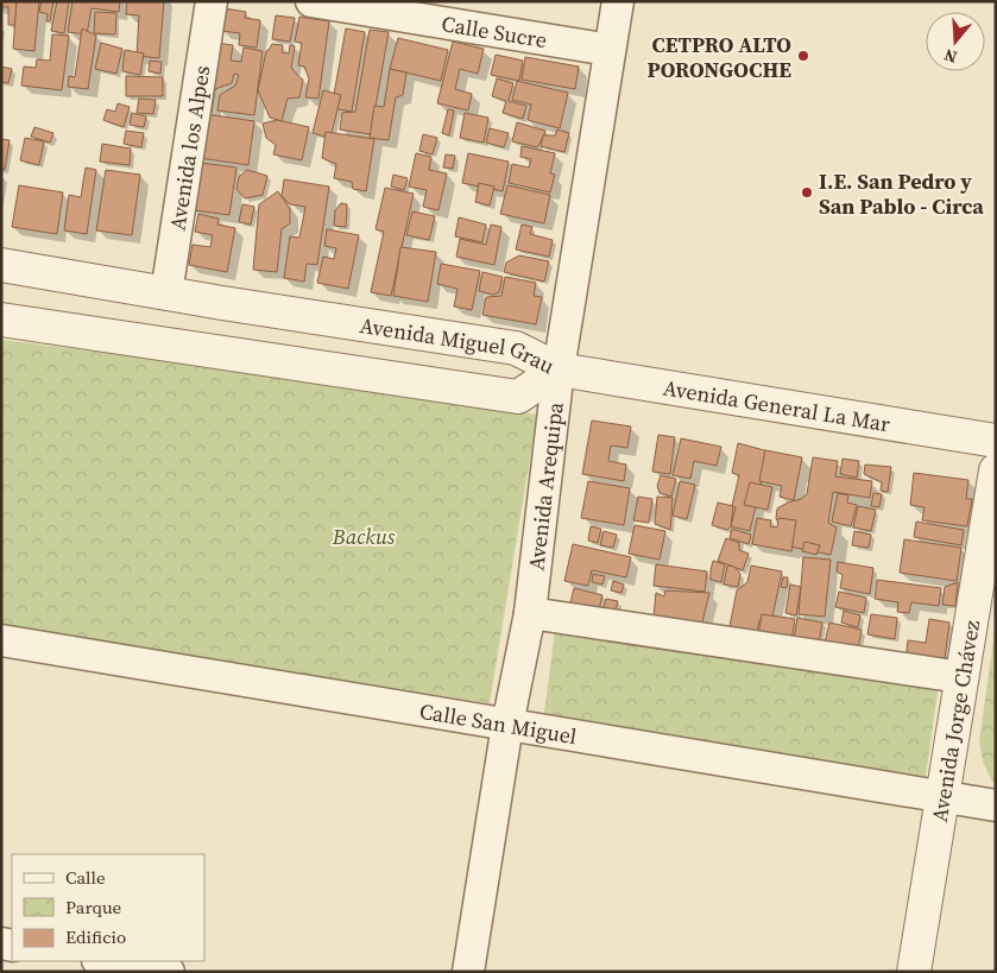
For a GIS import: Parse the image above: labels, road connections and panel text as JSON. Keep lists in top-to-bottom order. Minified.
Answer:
{"streets":{"street":["Calle Sucre","Avenida los Alpes","Avenida Miguel Grau","Avenida General La Mar","Avenida Arequipa","Avenida Jorge Chávez","Calle San Miguel"]},"crossings":[["Calle Sucre","Avenida Arequipa"],["Avenida los Alpes","Avenida Miguel Grau"],["Avenida Miguel Grau","Avenida General La Mar"],["Avenida Miguel Grau","Avenida Arequipa"],["Avenida General La Mar","Avenida Arequipa"],["Avenida Arequipa","Calle San Miguel"],["Avenida Jorge Chávez","Calle San Miguel"]],"parks":["Backus"],"places":["CETPRO ALTO PORONGOCHE","I.E. San Pedro y San Pablo - Circa"],"legend":["Calle","Parque","Edificio"],"north":"bottom"}
